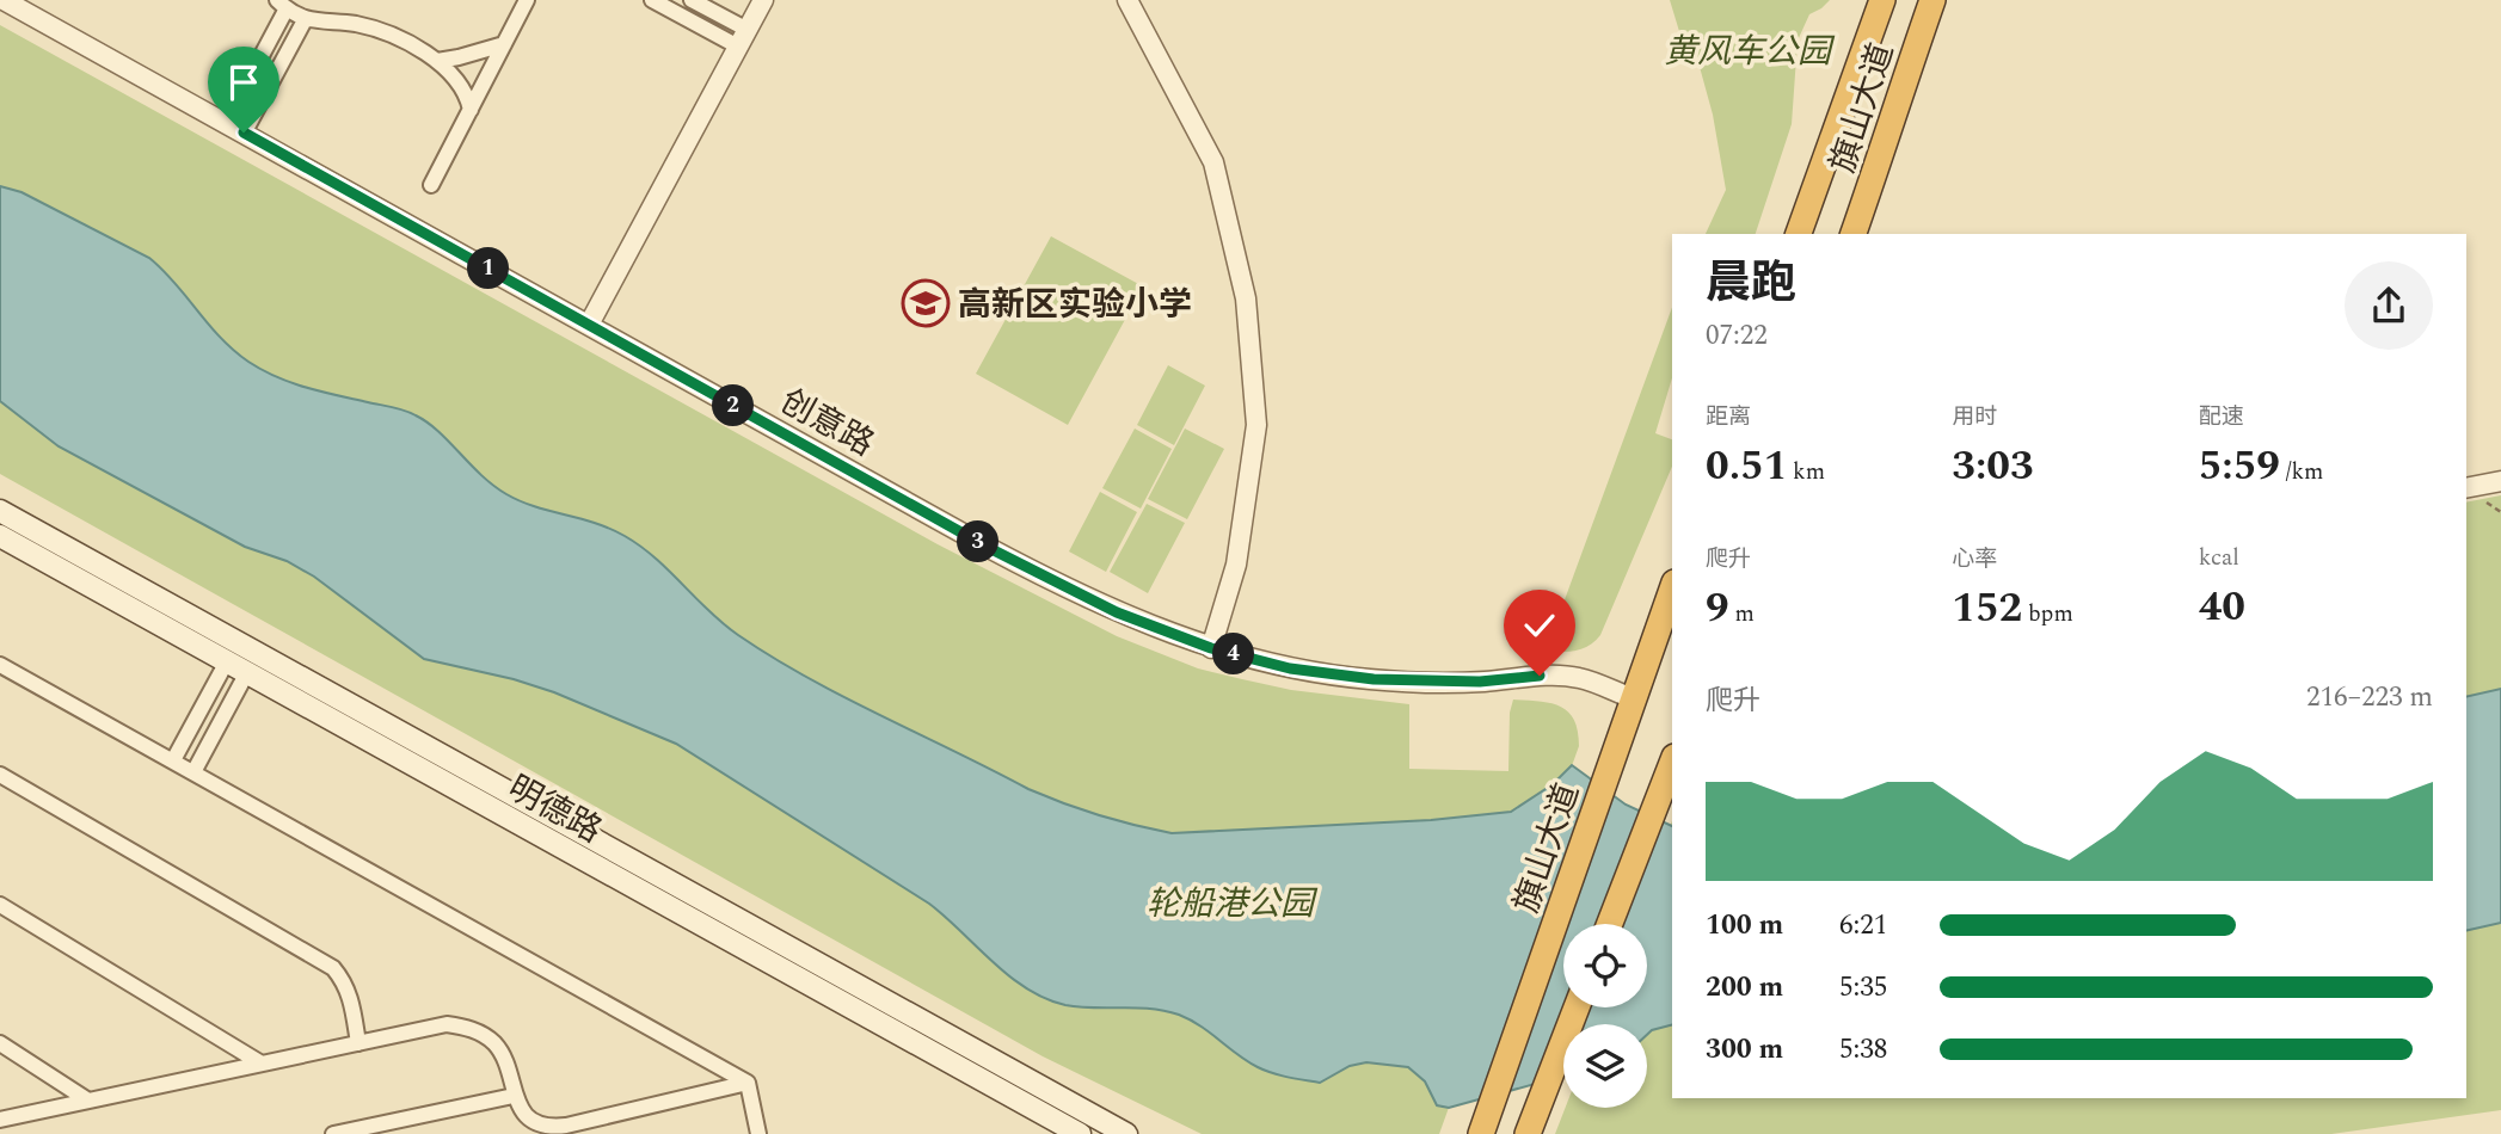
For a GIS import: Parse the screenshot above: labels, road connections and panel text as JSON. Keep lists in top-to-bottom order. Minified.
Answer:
{"streets":{"highway":["旗山大道"],"main road":["明德路"],"street":["创意路"]},"crossings":[["旗山大道","创意路"]],"parks":["黄风车公园","轮船港公园"],"places":{"school or university":["高新区实验小学"]},"page":{"heading":["晨跑","07:22"],"pins":["1","2","3","4"],"stats":[["距离","0.51 km"],["用时","3:03"],["配速","5:59 /km"],["爬升","9 m"],["心率","152 bpm"],["kcal","40"]],"chart":["爬升","216–223 m"],"list":[{"name":"100 m","note":"6:21"},{"name":"200 m","note":"5:35"},{"name":"300 m","note":"5:38"}]}}
